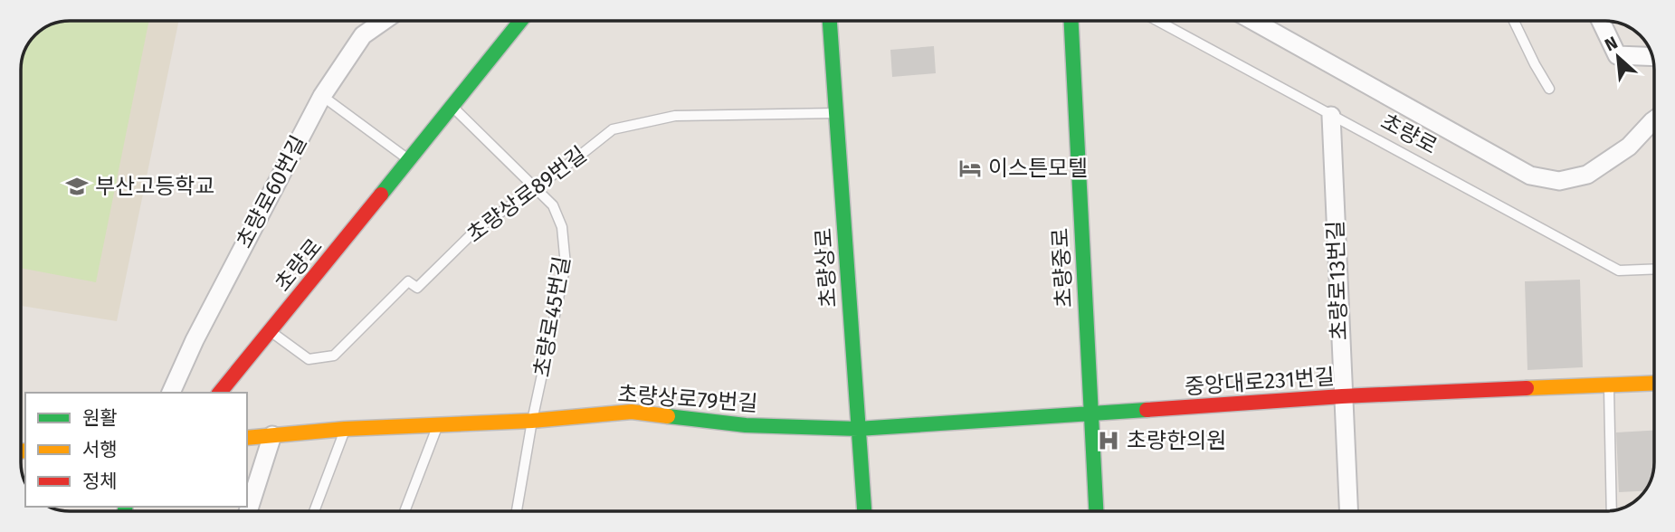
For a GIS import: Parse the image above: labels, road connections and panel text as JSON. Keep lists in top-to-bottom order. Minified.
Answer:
{"streets":{"street":["초량로","초량로60번길","초량상로","초량중로","초량로13번길","중앙대로231번길","초량상로79번길"],"lane":["초량상로89번길","초량로45번길"]},"crossings":[["초량로","초량상로89번길"],["초량로","초량로13번길"],["초량로","초량로45번길"],["초량상로89번길","초량상로"],["초량상로89번길","초량로45번길"],["초량상로","중앙대로231번길"],["초량상로","초량상로79번길"],["초량중로","중앙대로231번길"],["초량로13번길","중앙대로231번길"],["초량로45번길","초량상로79번길"],["중앙대로231번길","초량상로79번길"]],"places":{"hotel":["이스튼모텔"],"school or university":["부산고등학교"],"hospital":["초량한의원"]},"legend":["원활","서행","정체"],"north":"top left"}
